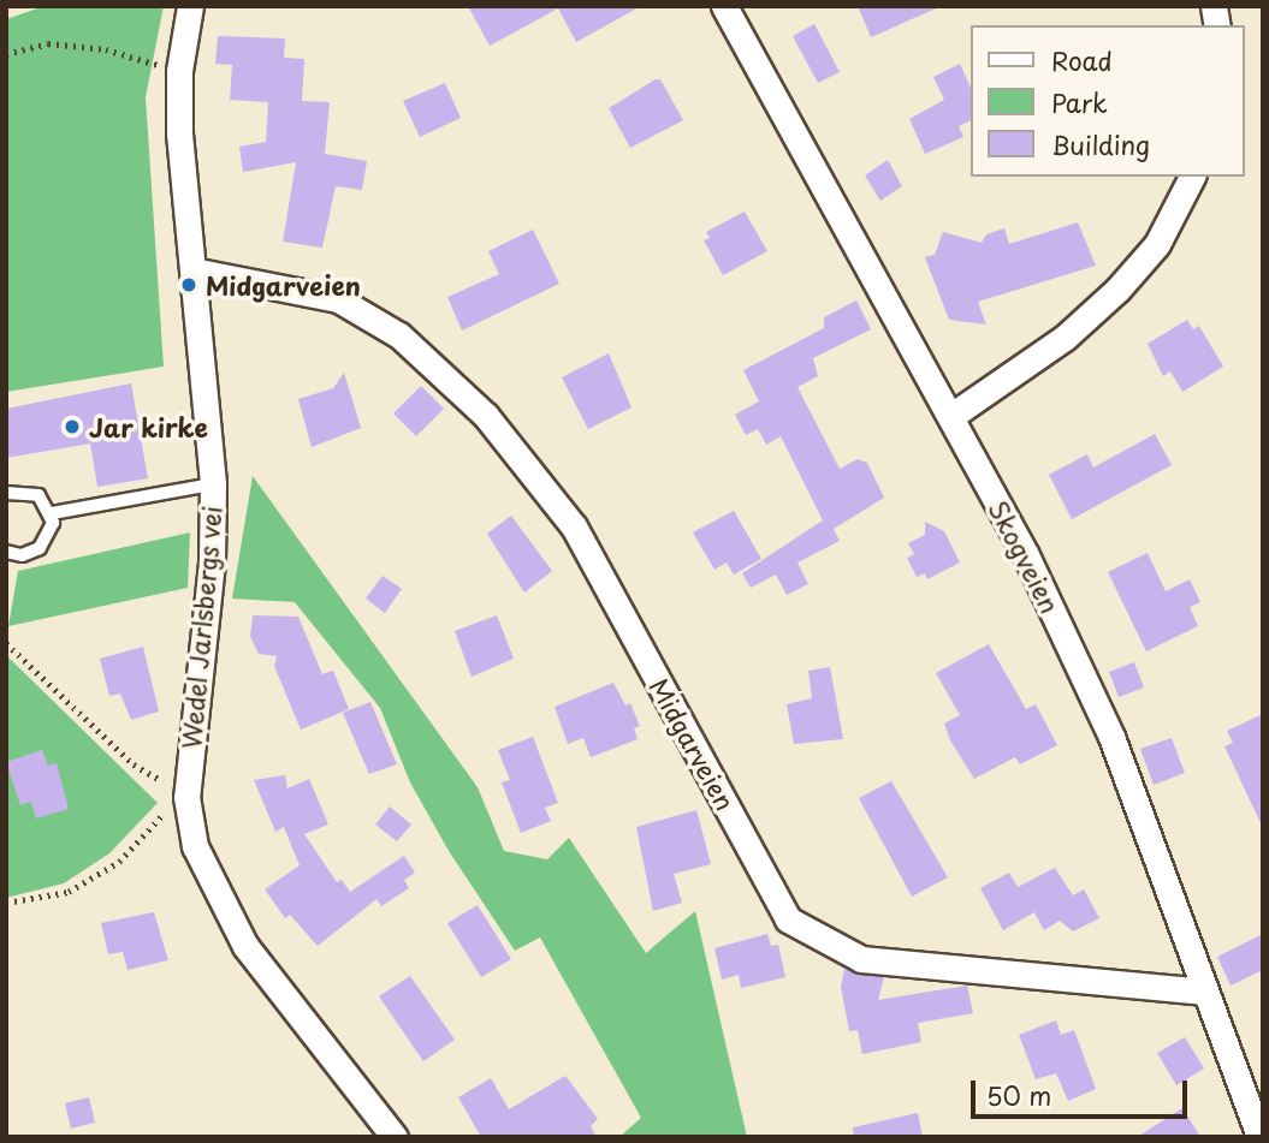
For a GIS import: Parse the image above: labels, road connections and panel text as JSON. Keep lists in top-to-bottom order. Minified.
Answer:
{"streets":{"street":["Skogveien","Wedel Jarlsbergs vei","Midgarveien"]},"crossings":[["Skogveien","Midgarveien"],["Wedel Jarlsbergs vei","Midgarveien"]],"places":["Midgarveien","Jar kirke"],"legend":["Road","Park","Building"],"scale_bar":"50 m"}
